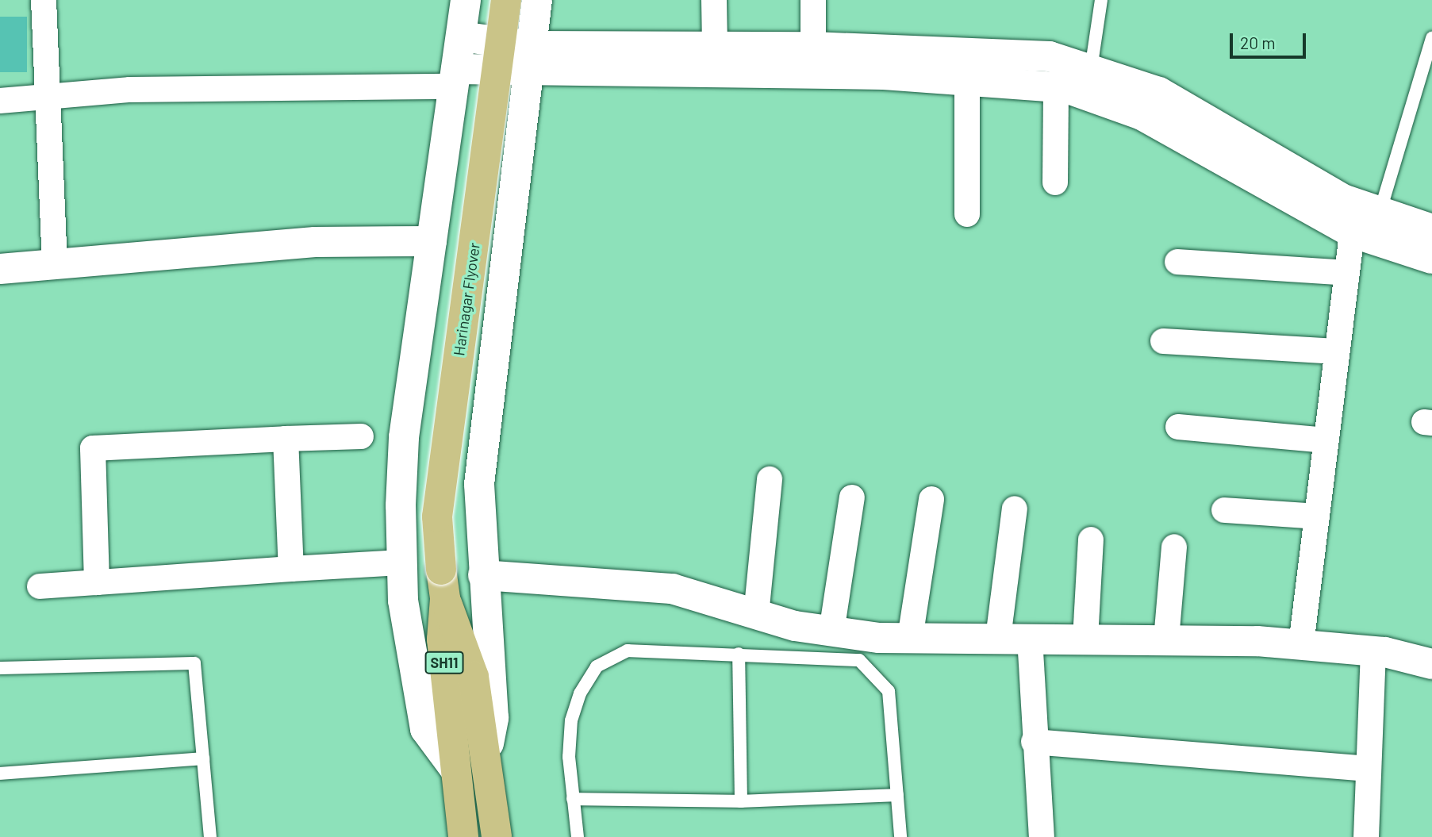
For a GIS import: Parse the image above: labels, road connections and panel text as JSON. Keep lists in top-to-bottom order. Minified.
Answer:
{"streets":{"main road":["Harinagar Flyover","SH11"]},"crossings":[["Harinagar Flyover","SH11"]],"scale_bar":"20 m"}
